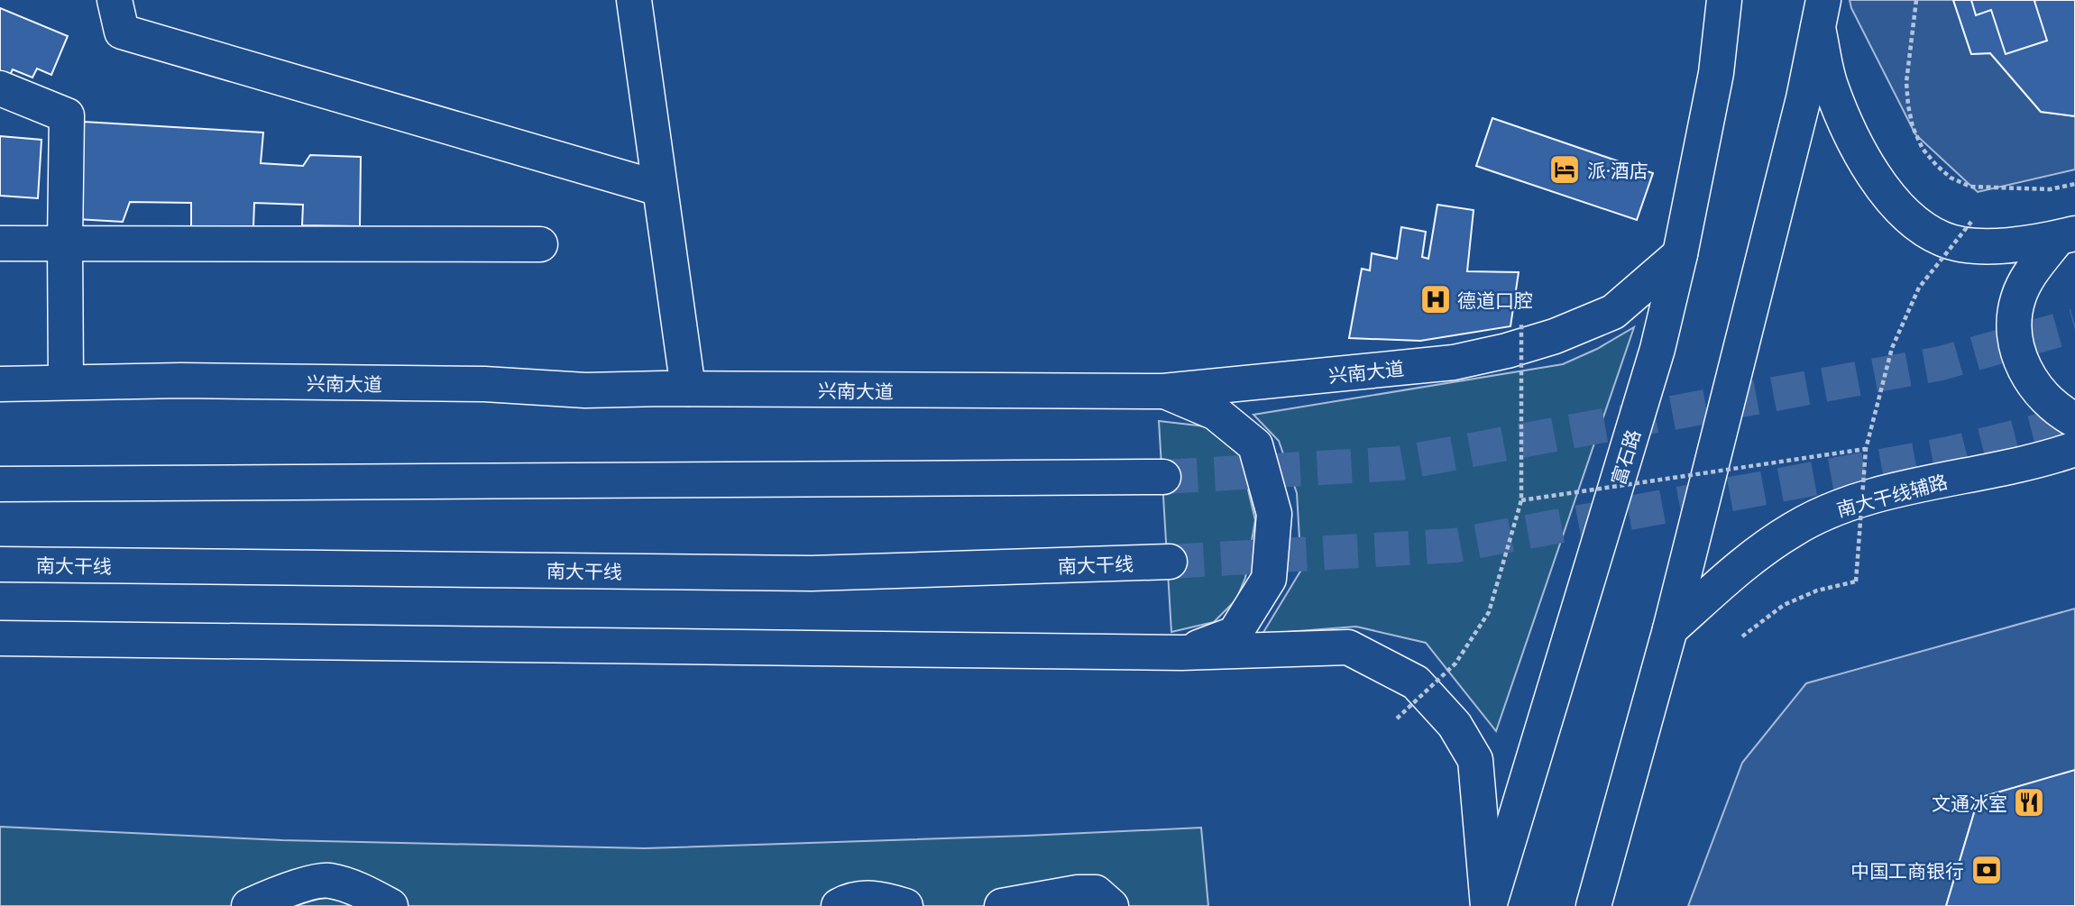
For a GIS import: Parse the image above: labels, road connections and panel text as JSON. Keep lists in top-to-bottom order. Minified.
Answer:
{"streets":{"main road":["兴南大道","富石路","南大干线辅路","南大干线"]},"crossings":[["兴南大道","富石路"]],"places":{"hotel":["派·酒店"],"hospital":["德道口腔"],"restaurant":["文通冰室"],"bank":["中国工商银行"]}}
